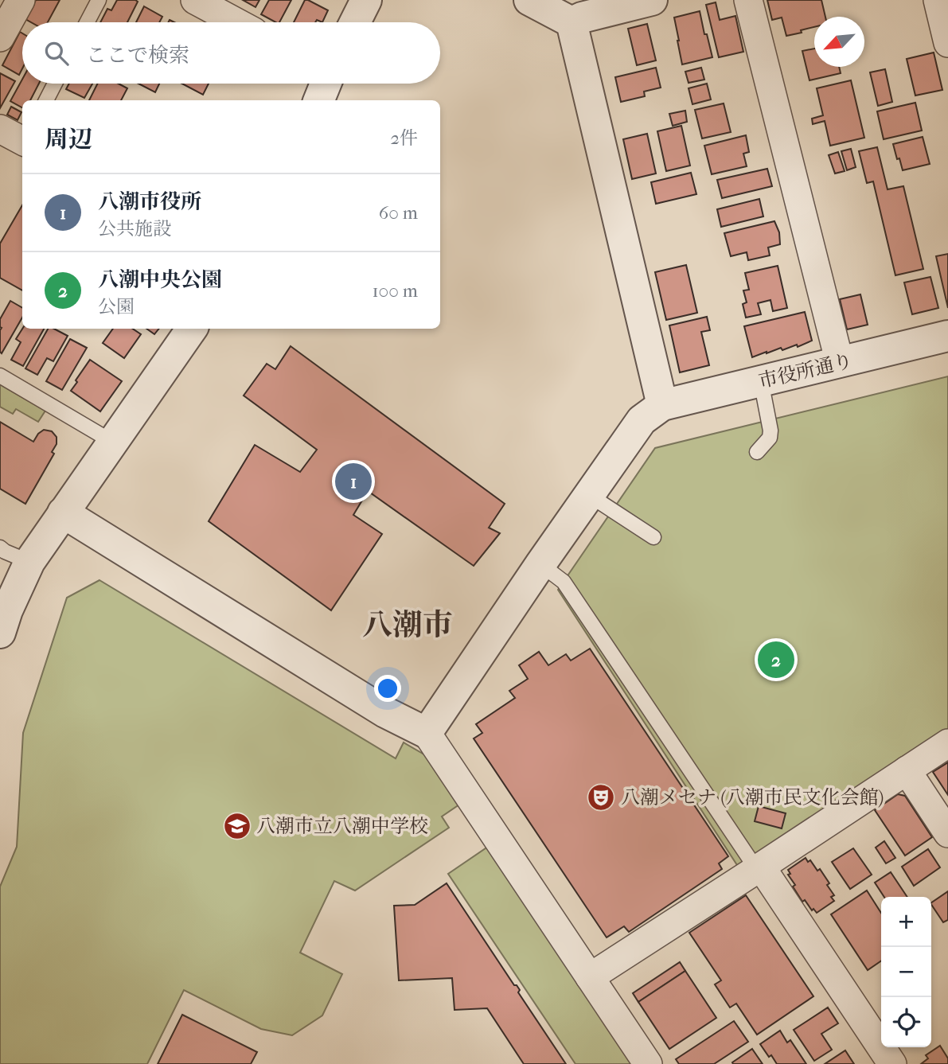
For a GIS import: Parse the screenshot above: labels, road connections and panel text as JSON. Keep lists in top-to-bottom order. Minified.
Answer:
{"streets":{"street":["市役所通り"]},"districts":["八潮市"],"places":{"theatre":["八潮メセナ (八潮市民文化会館)"],"school or university":["八潮市立八潮中学校"]},"north":"bottom left","page":{"search":"ここで検索","heading":["周辺","2件"],"list":[{"mark":"1","name":"八潮市役所","note":"公共施設","value":"60 m"},{"mark":"2","name":"八潮中央公園","note":"公園","value":"100 m"}],"pins":["1","2"],"map_buttons":["+","−"]}}
